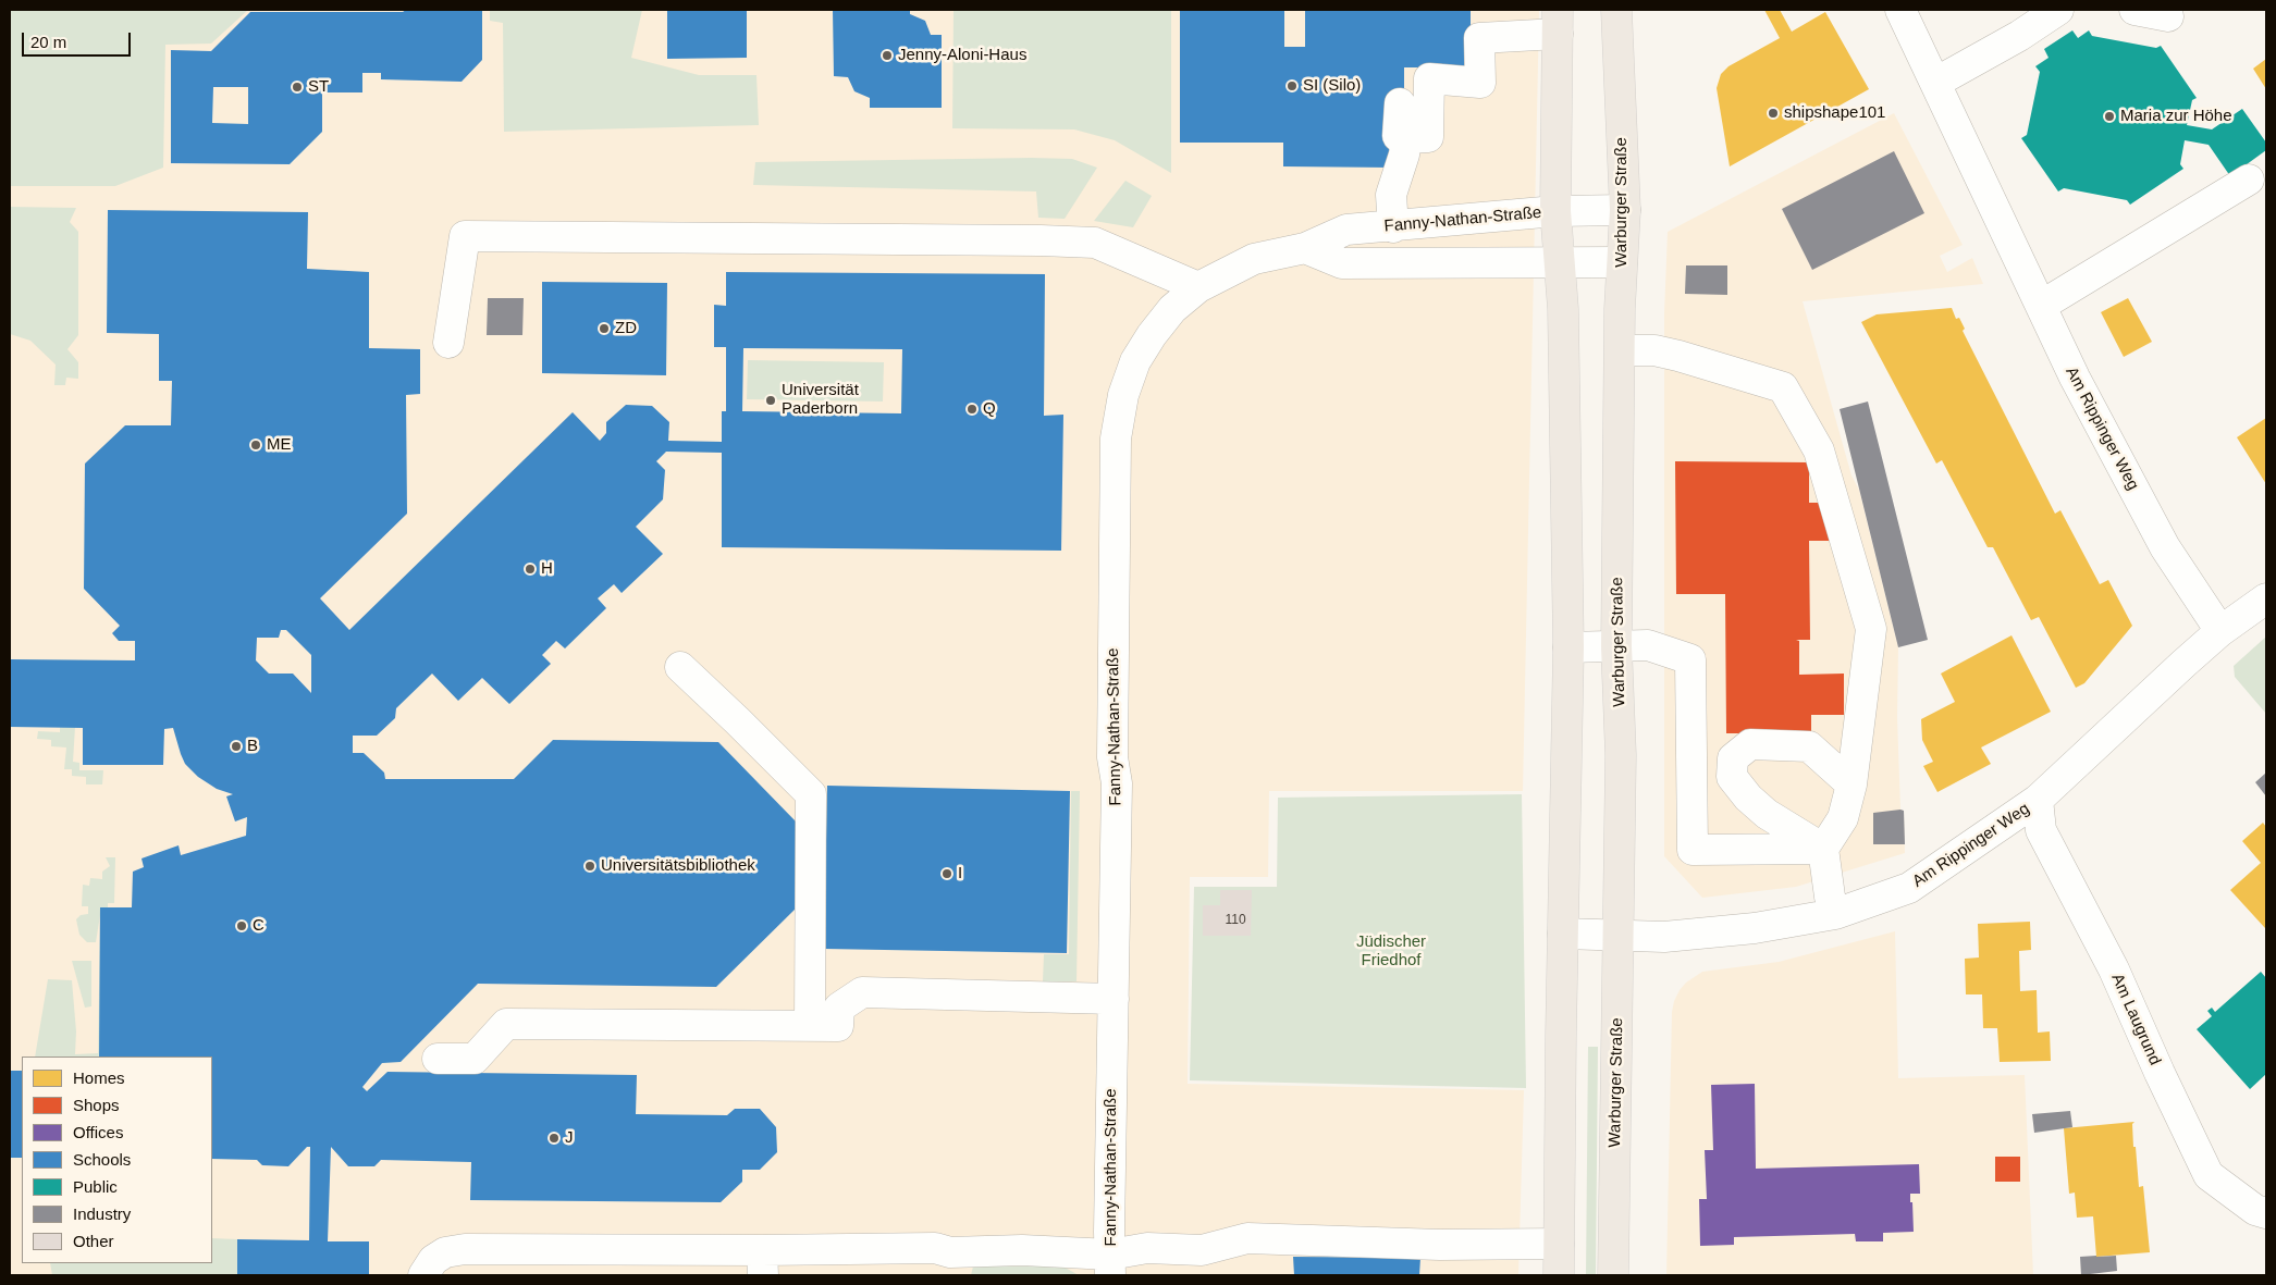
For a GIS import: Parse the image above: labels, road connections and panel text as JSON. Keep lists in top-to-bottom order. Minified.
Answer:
{"streets":{"main road":["Warburger Straße"],"street":["Fanny-Nathan-Straße","Am Rippinger Weg","Am Laugrund"]},"crossings":[["Warburger Straße","Fanny-Nathan-Straße"],["Warburger Straße","Am Rippinger Weg"],["Am Rippinger Weg","Am Laugrund"]],"parks":["Jüdischer Friedhof"],"places":["Jenny-Aloni-Haus","SI (Silo)","ST","shipshape101","Maria zur Höhe","ZD","Universität Paderborn","Q","ME","H","B","Universitätsbibliothek","I","C","J"],"house_numbers":["110"],"legend":["Homes","Shops","Offices","Schools","Public","Industry","Other"],"scale_bar":"20 m"}
